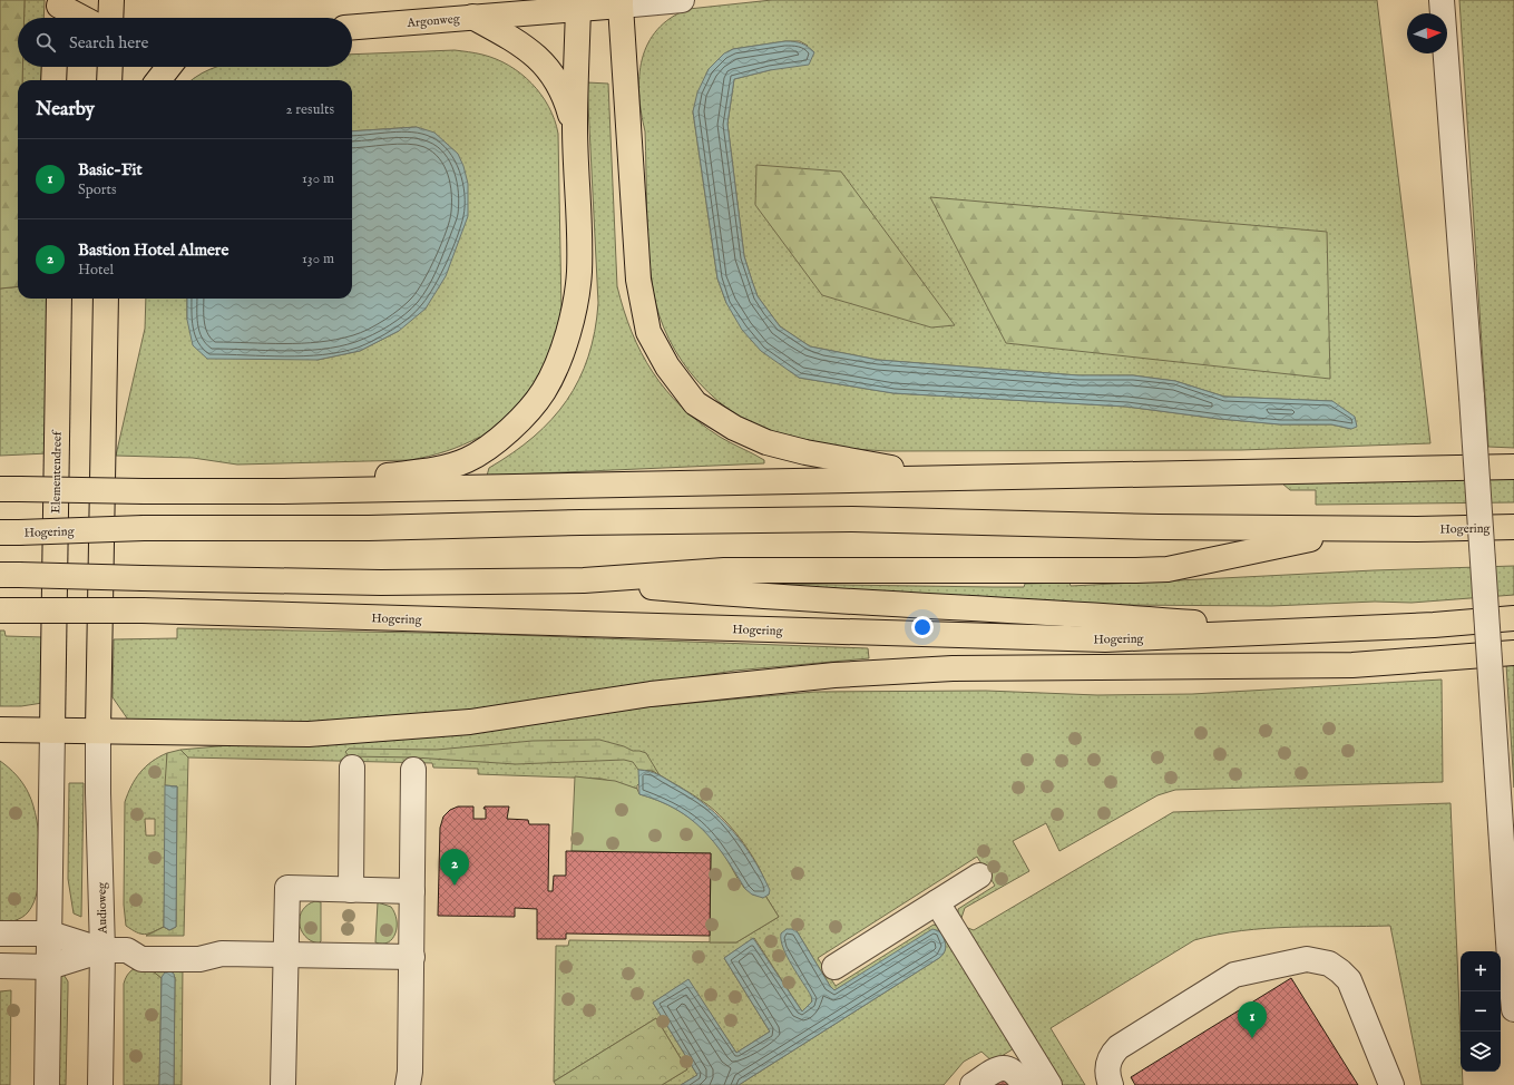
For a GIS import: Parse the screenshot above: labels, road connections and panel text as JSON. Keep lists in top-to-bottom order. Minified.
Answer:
{"streets":{"main road":["Argonweg","Elementendreef","Hogering"],"street":["Audioweg"]},"north":"right","page":{"search":"Search here","heading":["Nearby","2 results"],"list":[{"mark":"1","name":"Basic-Fit","note":"Sports","value":"130 m"},{"mark":"2","name":"Bastion Hotel Almere","note":"Hotel","value":"130 m"}],"pins":["2","1"],"map_buttons":["+","−"]}}
